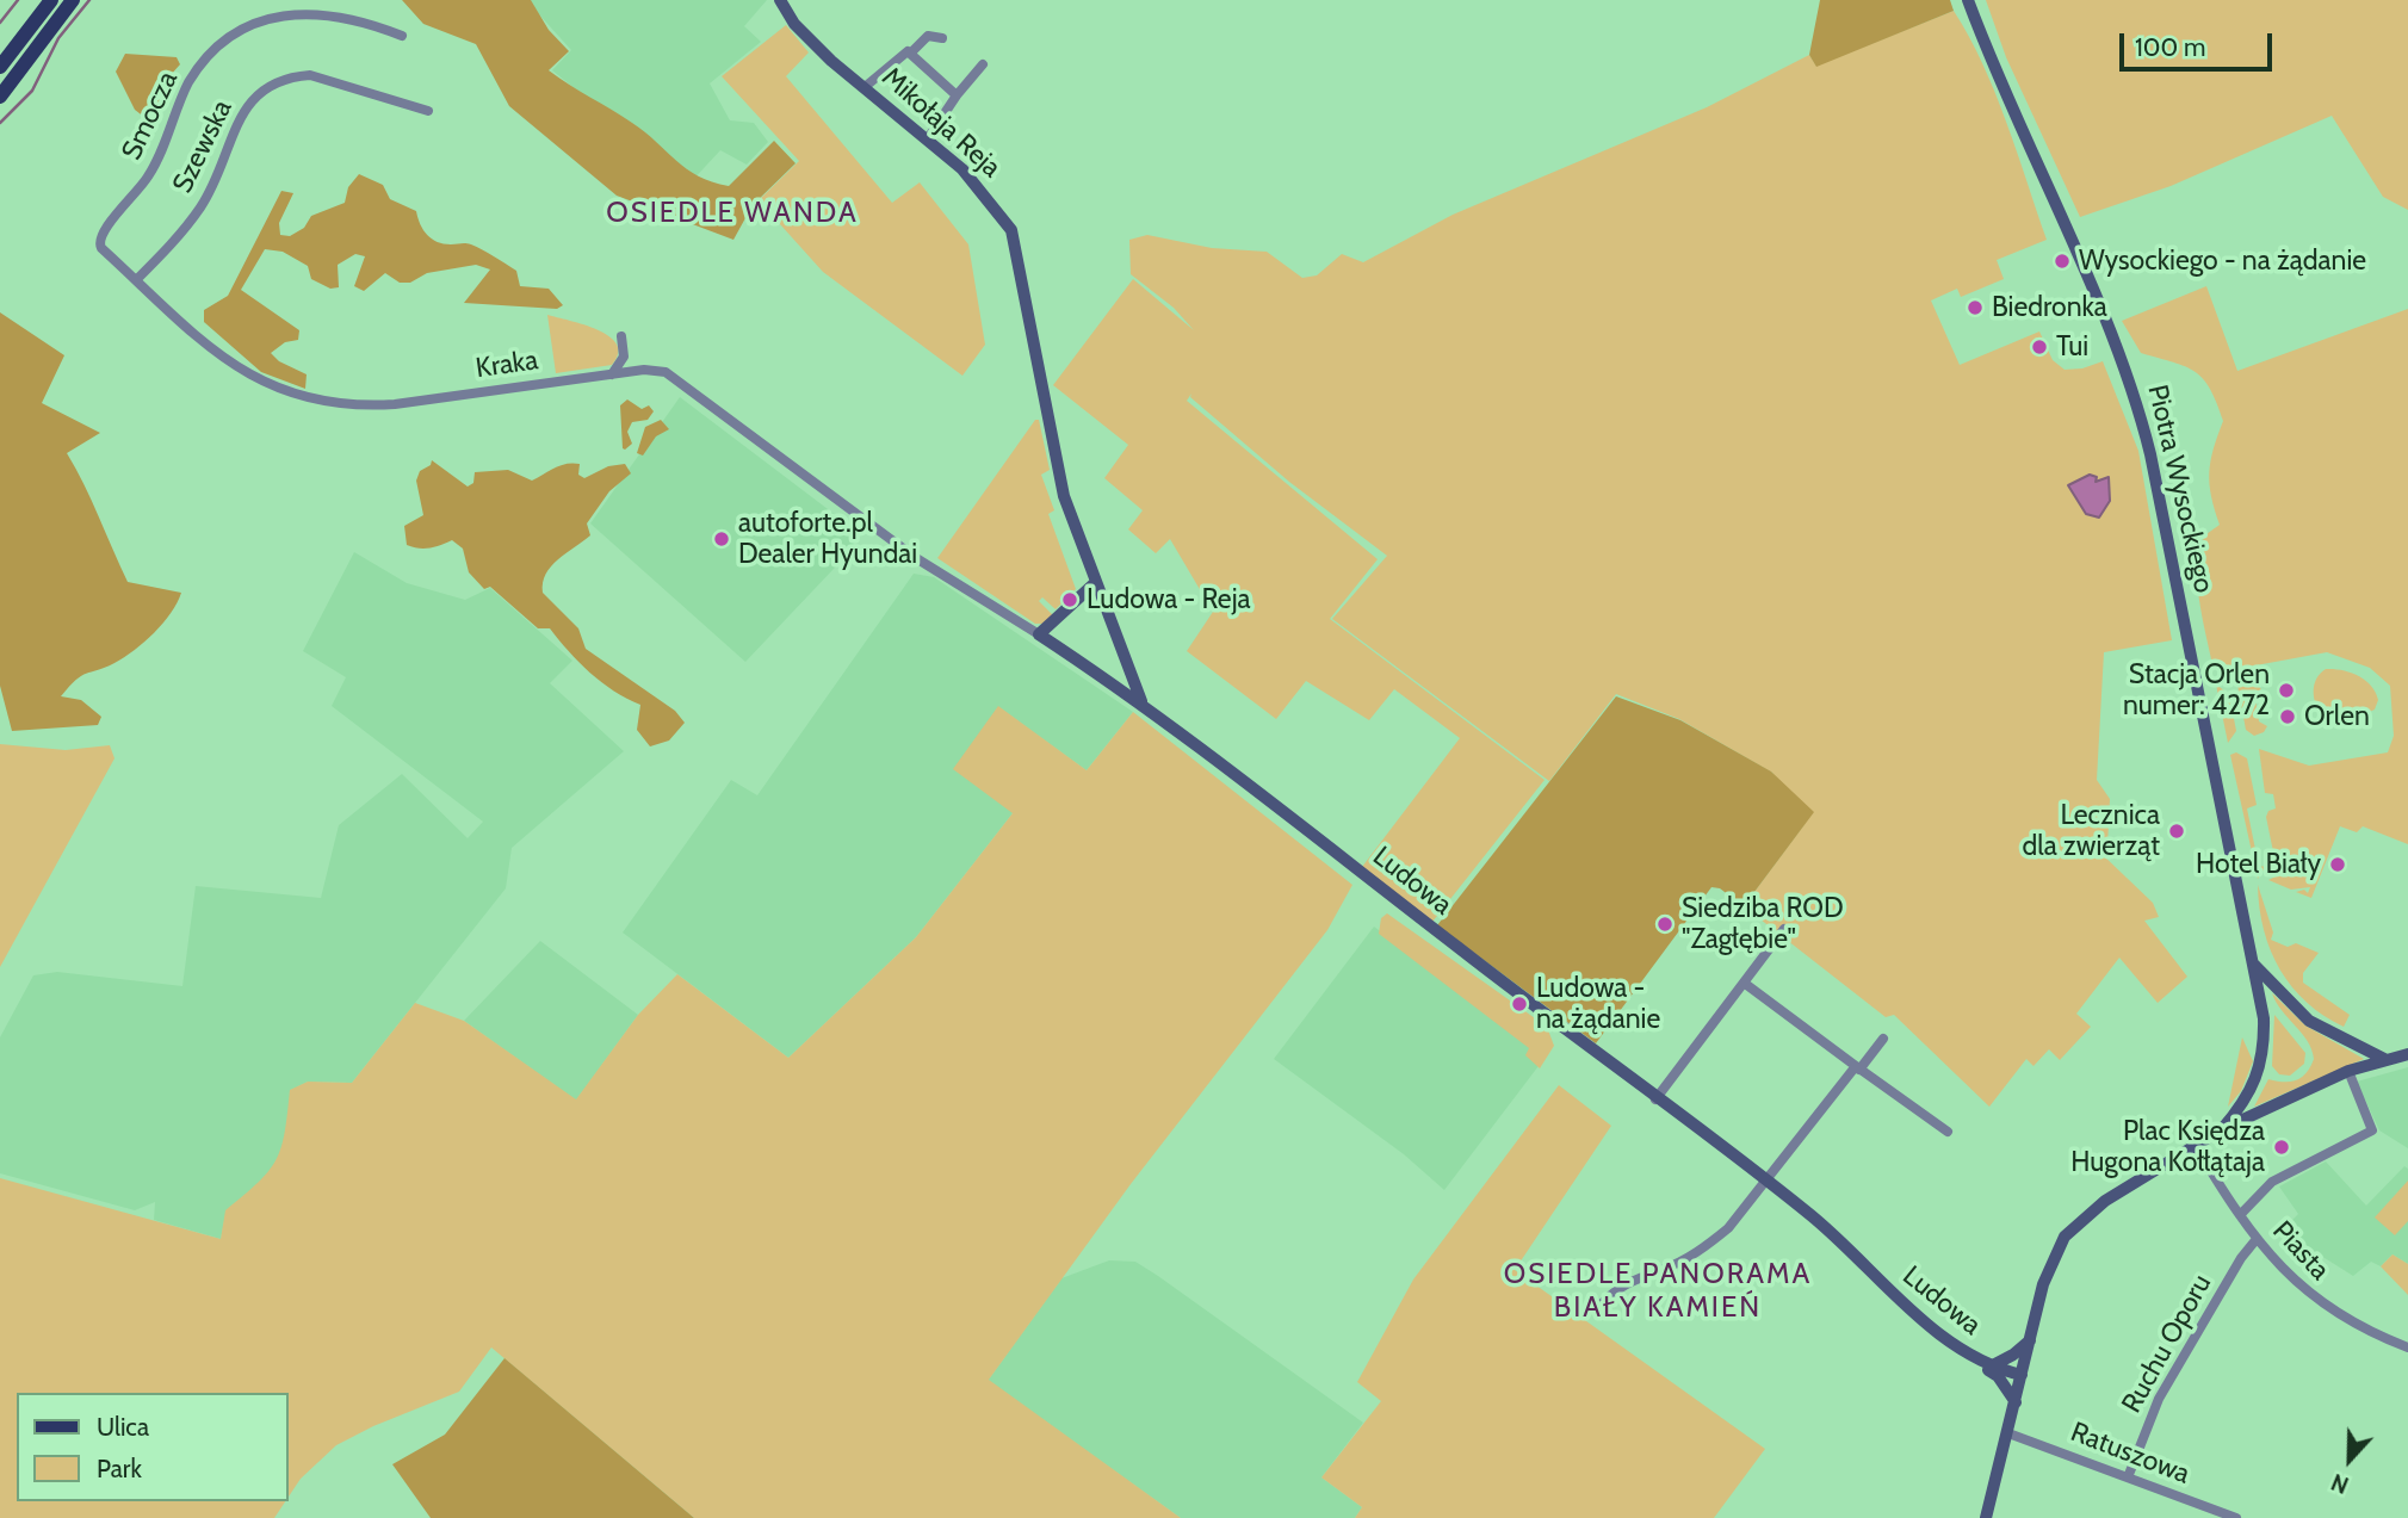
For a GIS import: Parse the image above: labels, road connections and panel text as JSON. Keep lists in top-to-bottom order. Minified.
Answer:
{"streets":{"street":["Smocza","Mikołaja Reja","Szewska","Kraka","Piotra Wysockiego","Ludowa","Piasta","Ruchu Oporu","Ratuszowa"]},"crossings":[["Smocza","Kraka"],["Szewska","Kraka"],["Kraka","Ludowa"],["Piasta","Ruchu Oporu"],["Ruchu Oporu","Ratuszowa"]],"districts":["OSIEDLE WANDA","OSIEDLE PANORAMA BIAŁY KAMIEŃ"],"places":["Wysockiego - na żądanie","Biedronka","Tui","autoforte.pl Dealer Hyundai","Ludowa - Reja","Stacja Orlen numer: 4272","Orlen","Lecznica dla zwierząt","Hotel Biały","Siedziba ROD \"Zagłębie\"","Ludowa - na żądanie","Plac Księdza Hugona Kołłątaja"],"legend":["Ulica","Park"],"scale_bar":"100 m","north":"bottom"}
